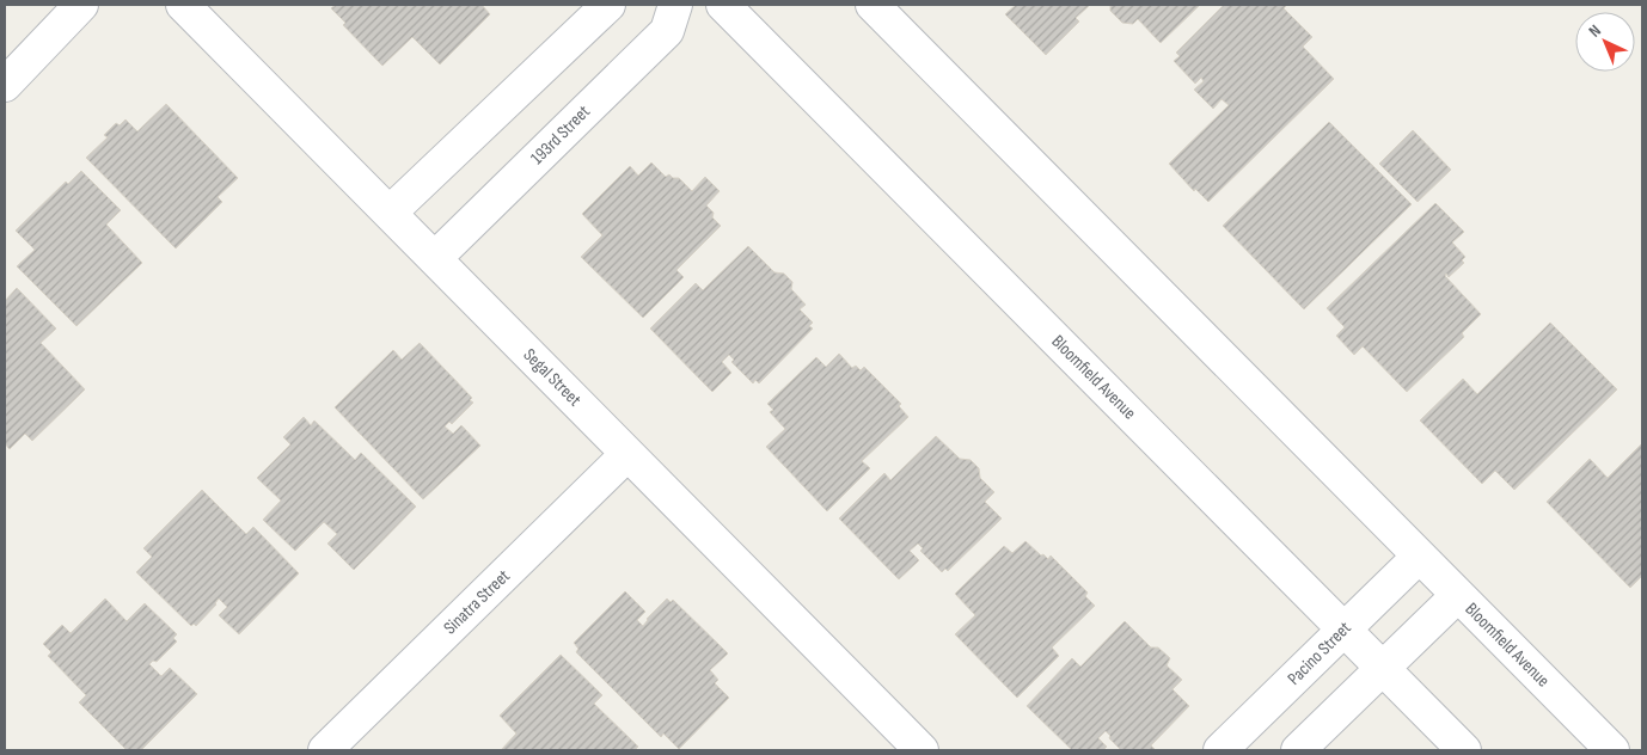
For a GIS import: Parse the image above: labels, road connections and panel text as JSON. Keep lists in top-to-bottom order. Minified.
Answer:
{"streets":{"street":["193rd Street","Segal Street","Bloomfield Avenue","Sinatra Street","Pacino Street"]},"crossings":[["193rd Street","Segal Street"],["Segal Street","Sinatra Street"],["Bloomfield Avenue","Pacino Street"]],"north":"top left"}
